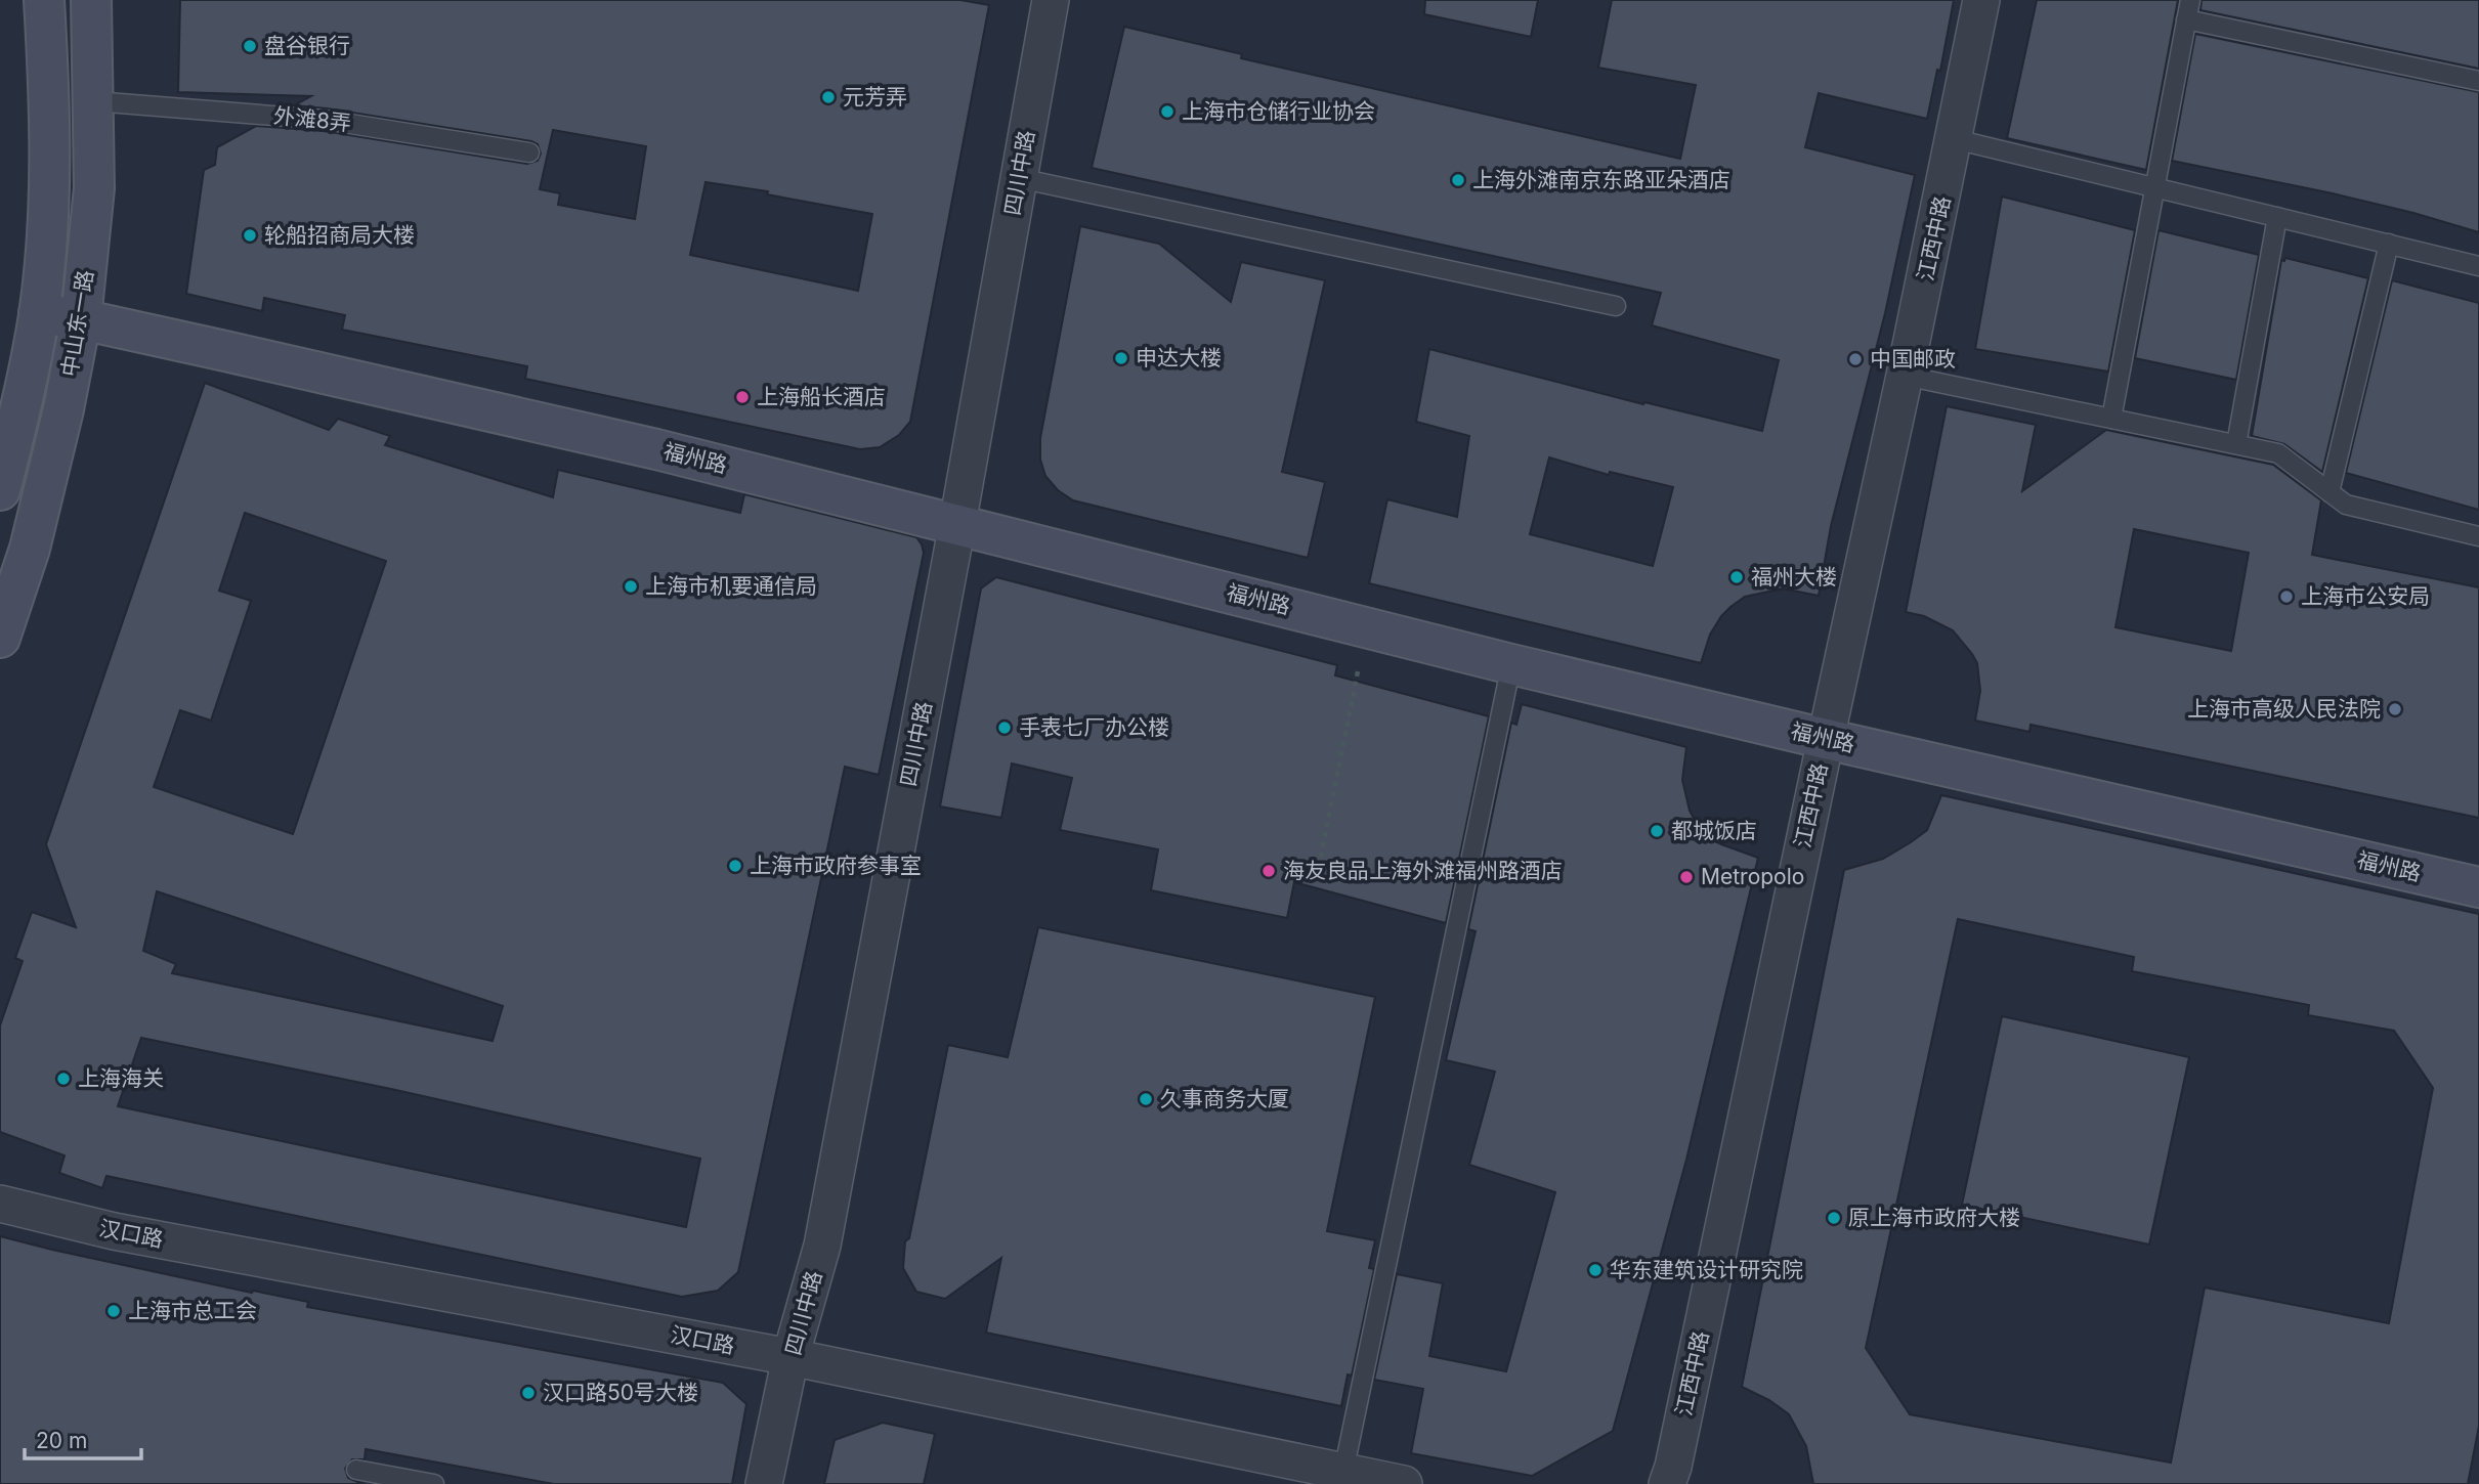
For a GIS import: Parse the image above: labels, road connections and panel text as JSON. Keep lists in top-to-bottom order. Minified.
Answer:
{"streets":{"street":["四川中路","江西中路","中山东一路","福州路","汉口路"],"lane":["外滩8弄"]},"crossings":[["外滩8弄","中山东一路"],["四川中路","福州路"],["四川中路","汉口路"],["江西中路","福州路"],["中山东一路","福州路"]],"places":["盘谷银行","元芳弄","上海市仓储行业协会","上海外滩南京东路亚朵酒店","轮船招商局大楼","申达大楼","中国邮政","上海船长酒店","福州大楼","上海市机要通信局","上海市公安局","上海市高级人民法院","手表七厂办公楼","都城饭店","上海市政府参事室","海友良品上海外滩福州路酒店","Metropolo","上海海关","久事商务大厦","原上海市政府大楼","华东建筑设计研究院","上海市总工会","汉口路50号大楼"],"scale_bar":"20 m"}
